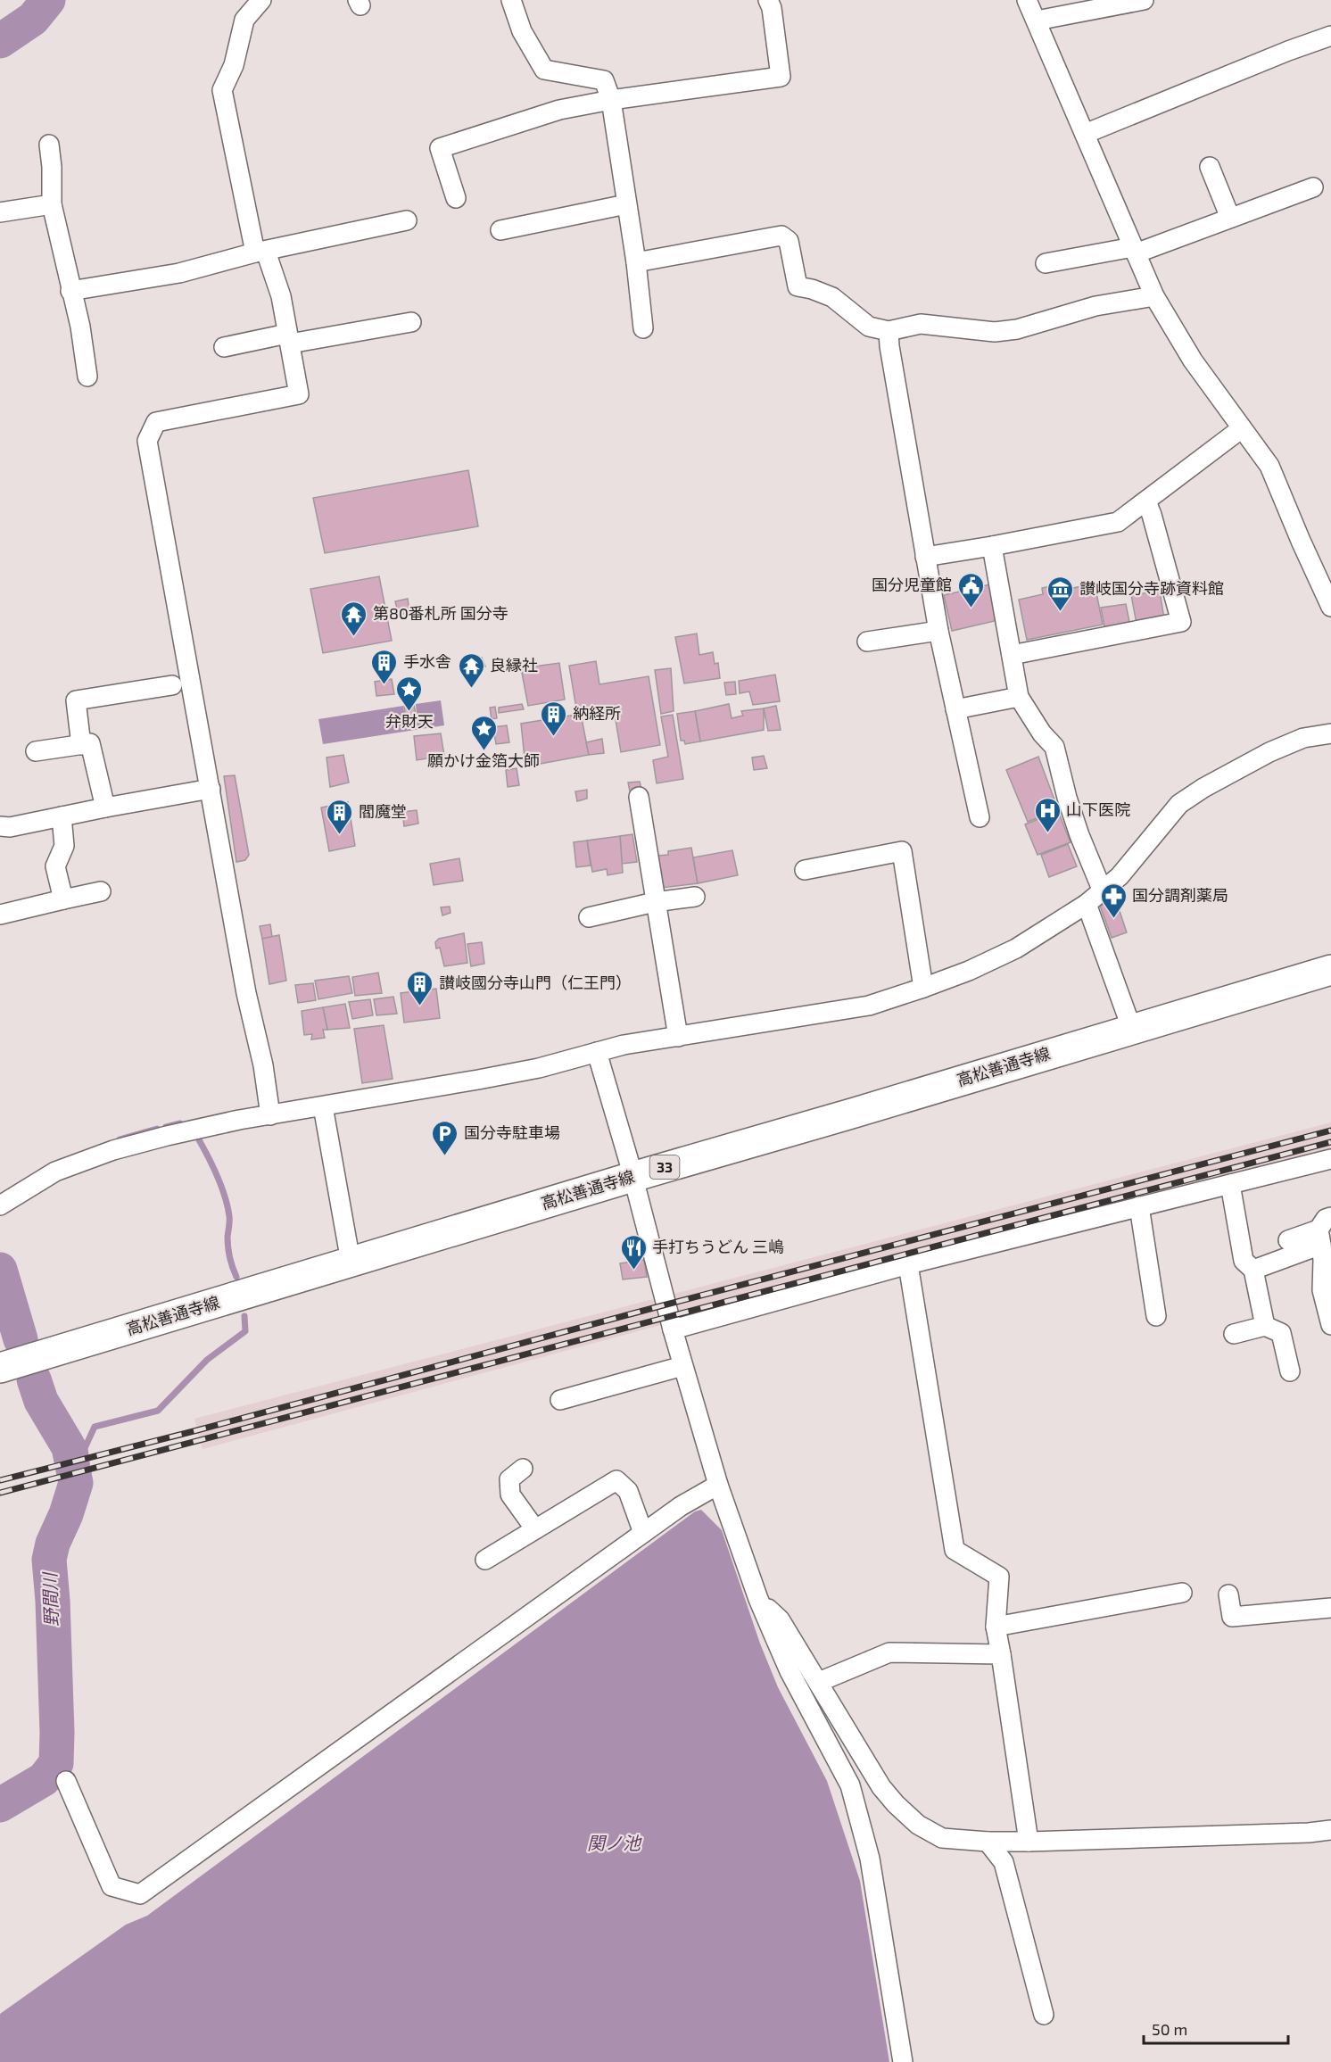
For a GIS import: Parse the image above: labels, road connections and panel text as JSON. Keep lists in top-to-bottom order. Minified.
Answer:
{"streets":{"main road":["高松善通寺線","33"]},"water":["野間川","関ノ池"],"places":{"public building":["国分児童館"],"museum":["讃岐国分寺跡資料館"],"temple":["第80番札所 国分寺","良縁社"],"building":["手水舎","納経所","閻魔堂","讃岐國分寺山門（仁王門）"],"place":["弁財天","願かけ金箔大師"],"hospital":["山下医院"],"pharmacy":["国分調剤薬局"],"parking":["国分寺駐車場"],"restaurant":["手打ちうどん 三嶋"]},"scale_bar":"50 m"}
